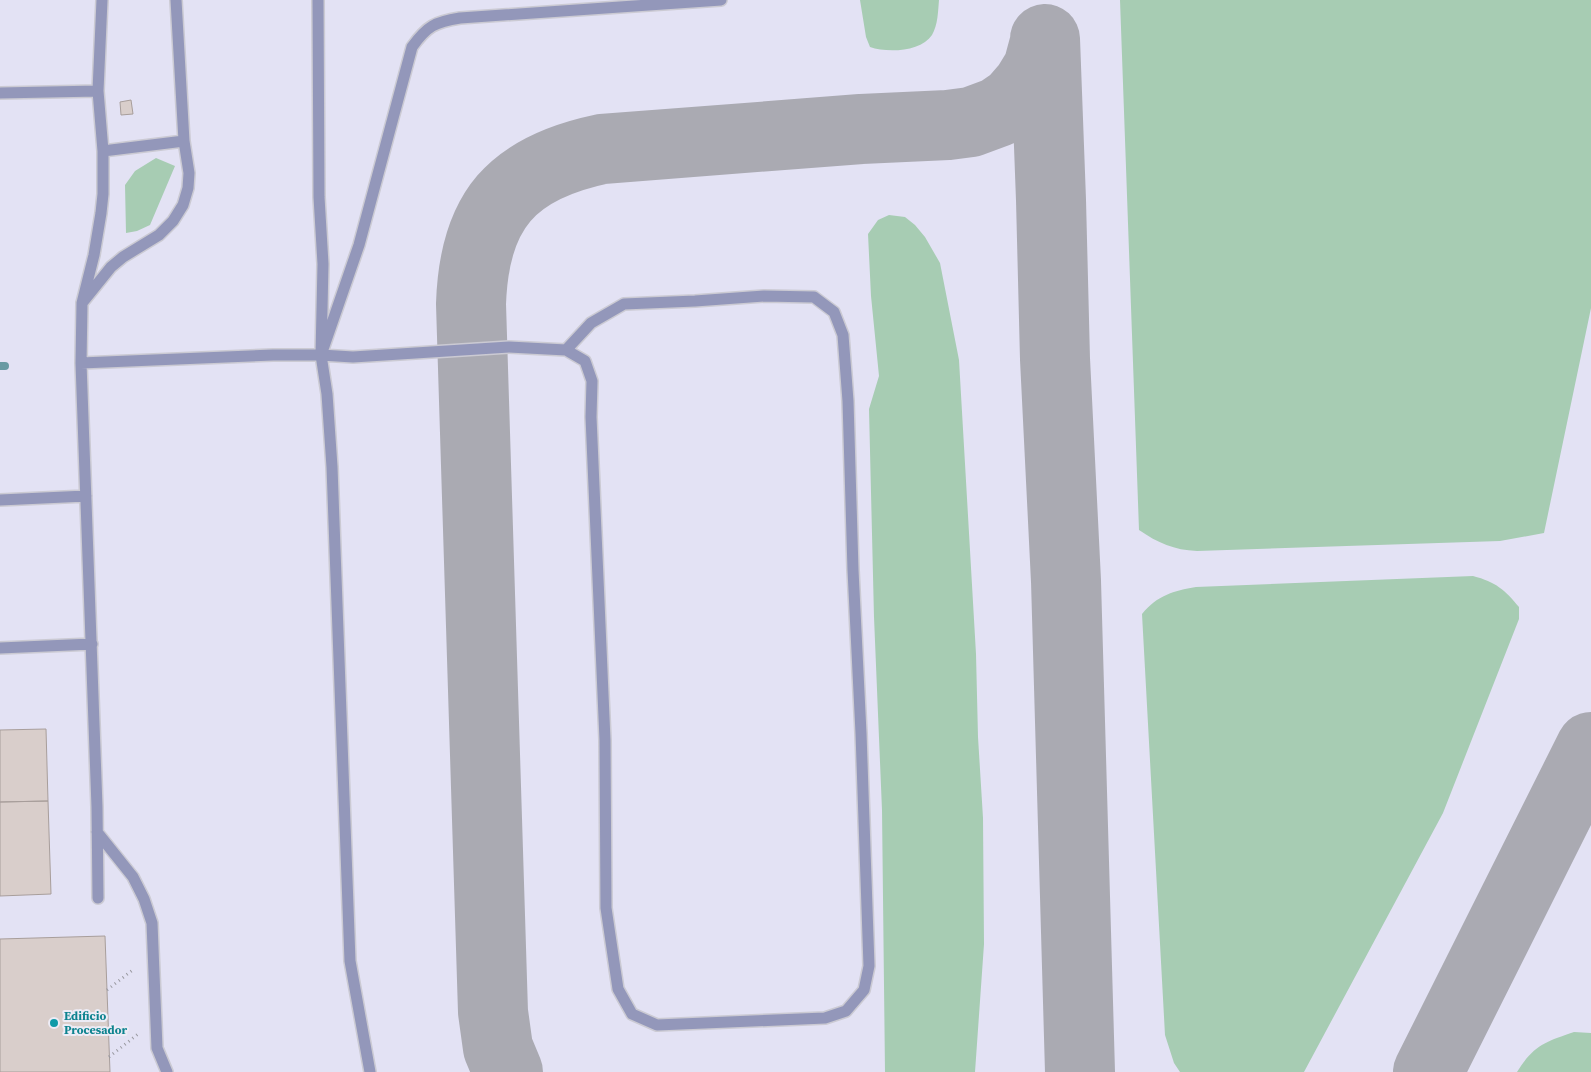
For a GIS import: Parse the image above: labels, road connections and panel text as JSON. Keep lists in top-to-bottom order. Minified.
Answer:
{"places":["Edificio Procesador"]}
